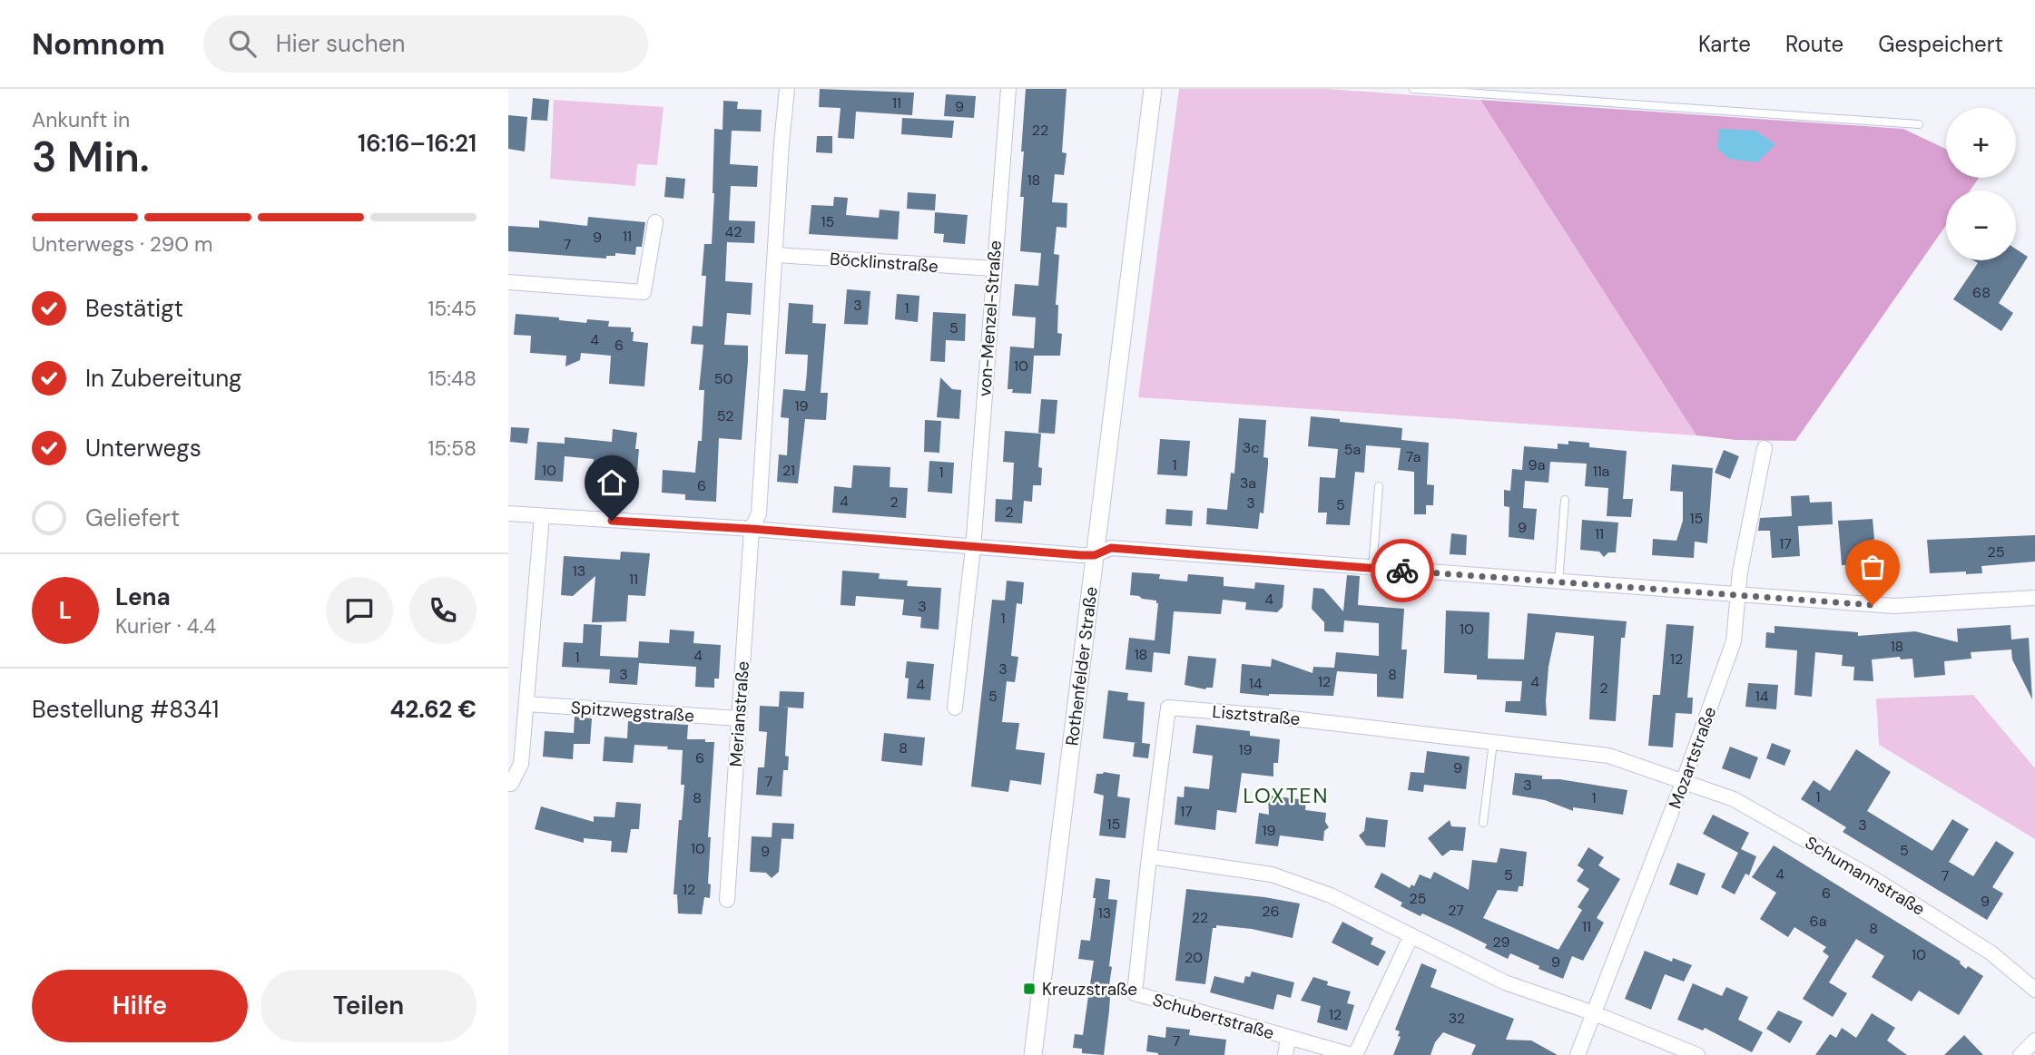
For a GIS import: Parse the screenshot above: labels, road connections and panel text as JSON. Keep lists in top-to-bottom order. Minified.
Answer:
{"streets":{"street":["Böcklinstraße","von-Menzel-Straße","Rothenfelder Straße","Spitzwegstraße","Merianstraße","Lisztstraße","Mozartstraße","Schumannstraße","Schubertstraße"]},"crossings":[["Böcklinstraße","von-Menzel-Straße"],["Spitzwegstraße","Merianstraße"],["Lisztstraße","Mozartstraße"],["Lisztstraße","Schumannstraße"],["Lisztstraße","Schubertstraße"],["Mozartstraße","Schumannstraße"]],"districts":["LOXTEN"],"places":{"transit":["Kreuzstraße"]},"house_numbers":["11","9","22","18","15","42","11","9","7","68","3","1","5","4","6","10","50","19","52","3c","5a","7a","1","9a","10","21","11a","1","3a","6","4","2","3","5","2","15","9","11","17","25","13","11","4","3","1","10","18","18","4","1","12","3","3","8","12","4","14","4","2","5","14","8","19","6","9","7","3","1","8","1","17","15","3","19","10","5","9","4","5","7","12","6","25","9","27","26","13","22","6a","11","8","29","10","20","9","12","32","7"],"page":{"header":"Nomnom","search":"Hier suchen","nav":["Karte","Route","Gespeichert"],"heading":["3 Min.","Ankunft in","16:16–16:21"],"panel":["Lena","Kurier · 4.4","Bestellung #8341","42.62 €"],"map_buttons":["+","−"],"bar":"Unterwegs · 290 m","list":[["Bestätigt","15:45"],["In Zubereitung","15:48"],["Unterwegs","15:58"],"Geliefert"],"round":"L","buttons":["Hilfe","Teilen"]}}
